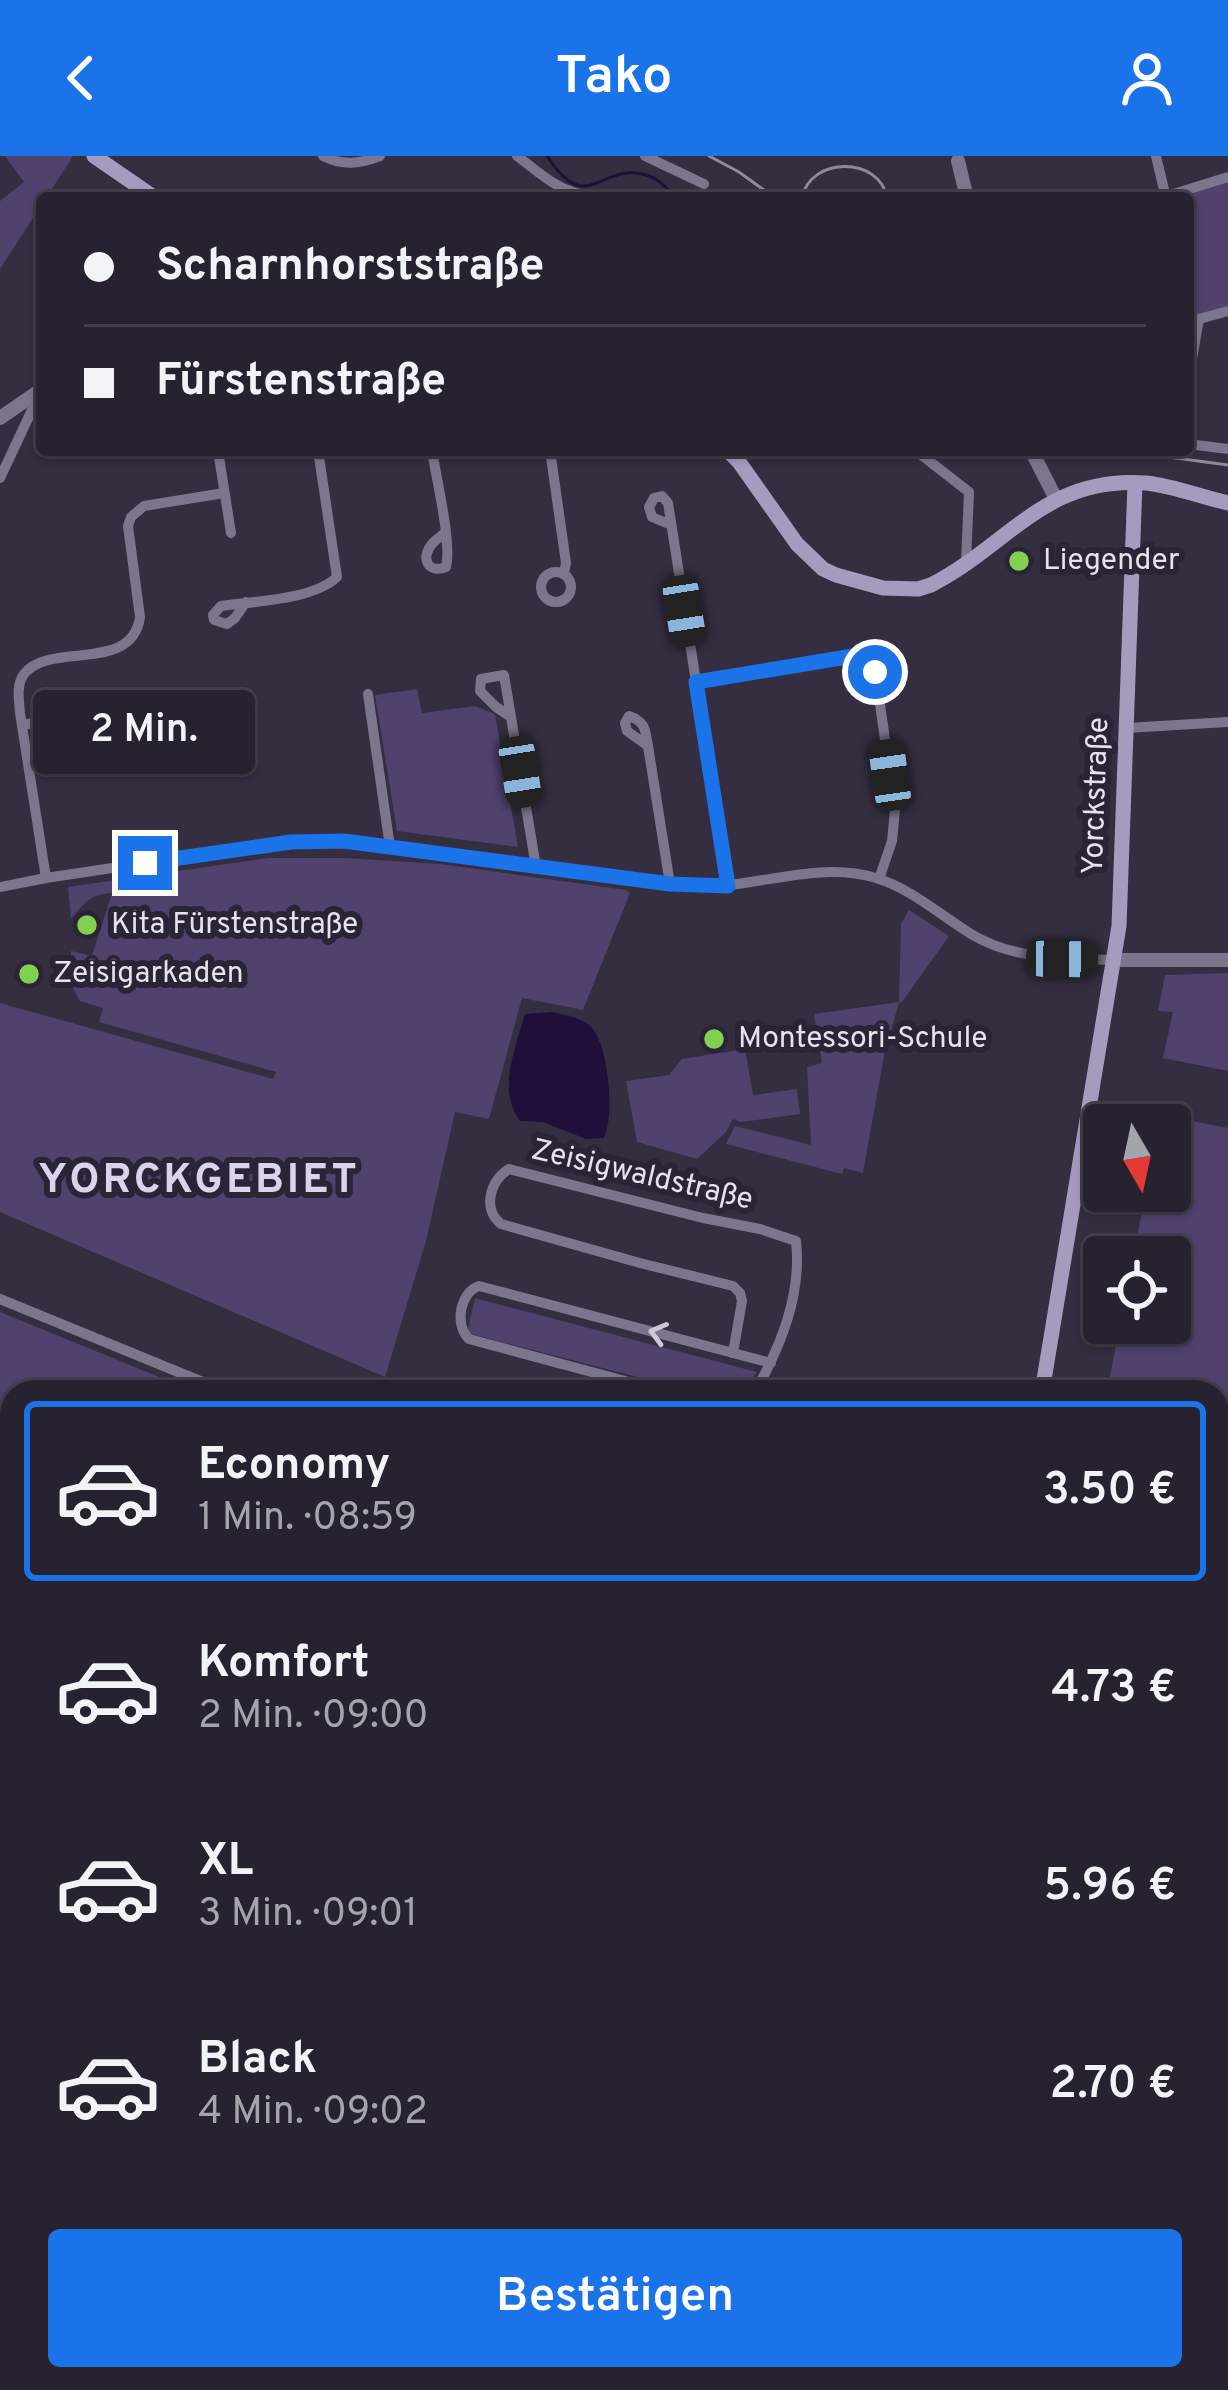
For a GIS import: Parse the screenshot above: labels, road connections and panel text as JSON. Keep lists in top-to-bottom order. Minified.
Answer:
{"streets":{"main road":["Yorckstraße"],"street":["Zeisigwaldstraße"]},"districts":["YORCKGEBIET"],"places":["Liegender","Kita Fürstenstraße","Zeisigarkaden","Montessori-Schule"],"north":"bottom","page":{"header":"Tako","banner":["Scharnhorststraße","Fürstenstraße"],"bubble":"2 Min.","list":[{"name":"Economy","note":"1 Min. · 08:59","value":"3.50 €"},{"name":"Komfort","note":"2 Min. · 09:00","value":"4.73 €"},{"name":"XL","note":"3 Min. · 09:01","value":"5.96 €"},{"name":"Black","note":"4 Min. · 09:02","value":"2.70 €"}],"buttons":"Bestätigen"}}
